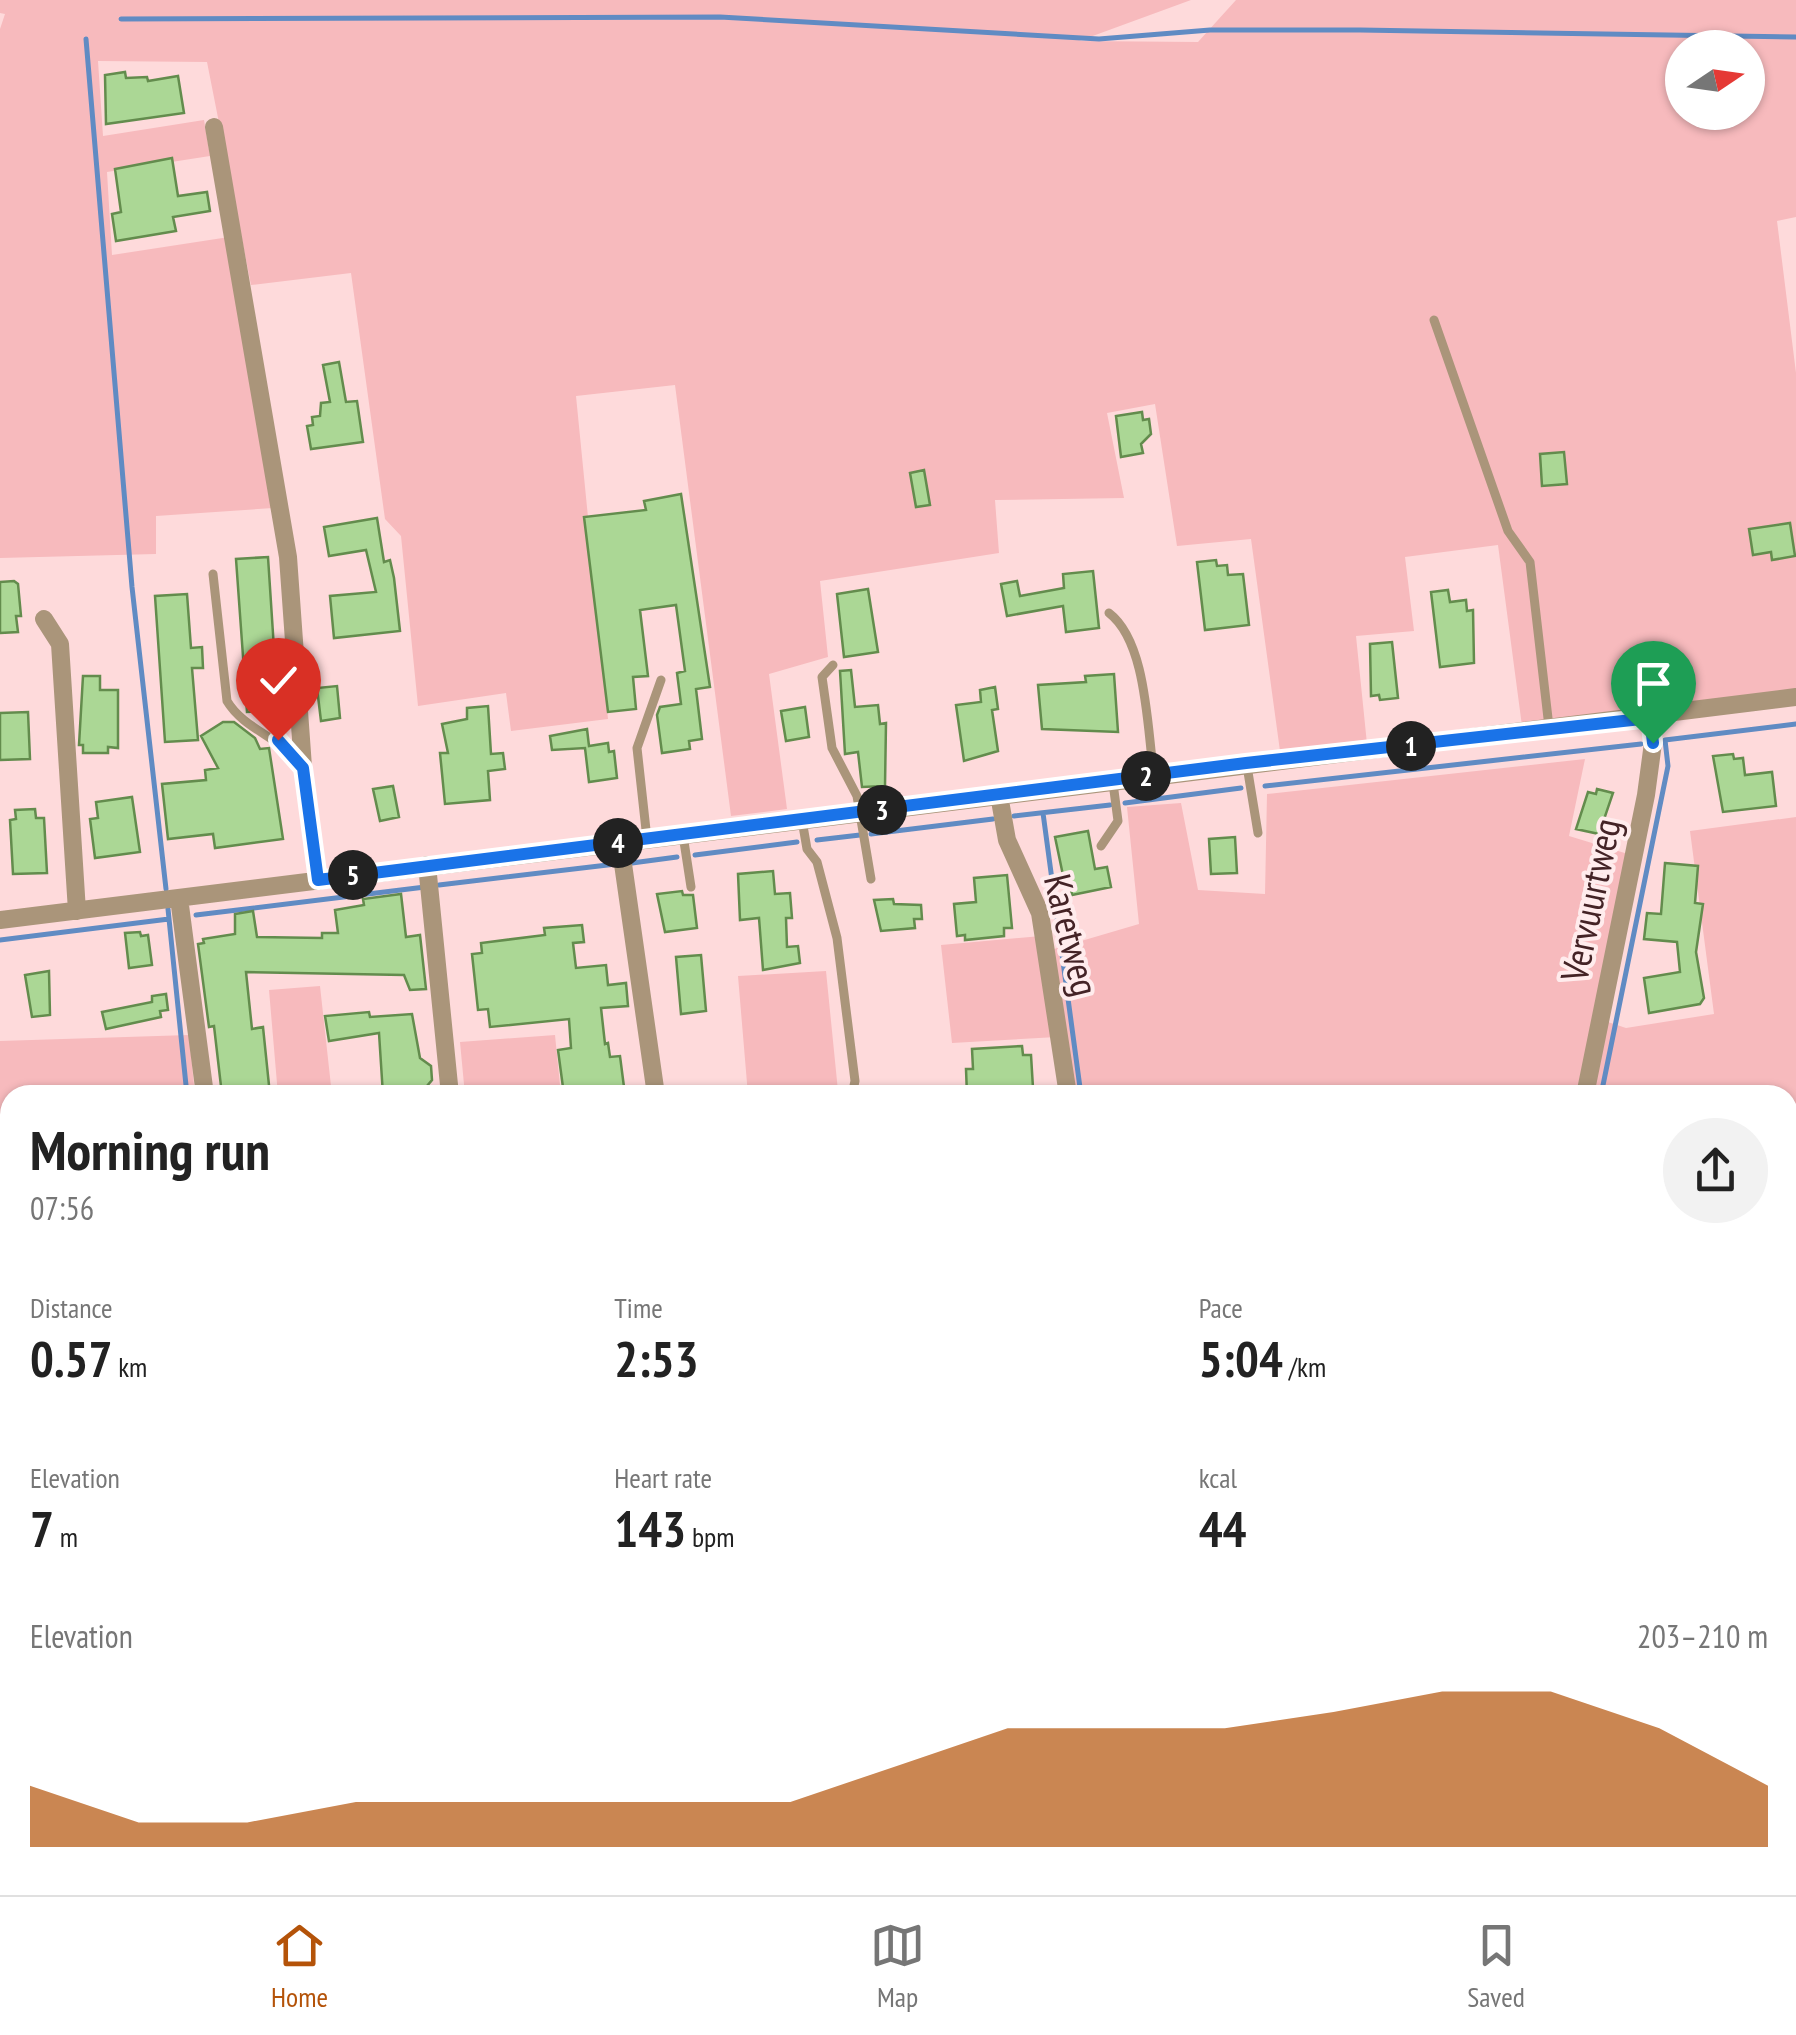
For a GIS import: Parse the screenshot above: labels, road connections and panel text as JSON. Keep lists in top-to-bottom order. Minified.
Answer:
{"streets":{"street":["Vervuurtweg","Karetweg"]},"north":"right","page":{"pins":["1","2","3","4","5"],"heading":["Morning run","07:56"],"stats":[["Distance","0.57 km"],["Time","2:53"],["Pace","5:04 /km"],["Elevation","7 m"],["Heart rate","143 bpm"],["kcal","44"]],"chart":["Elevation","203–210 m"],"tabs":["Home","Map","Saved"]}}
